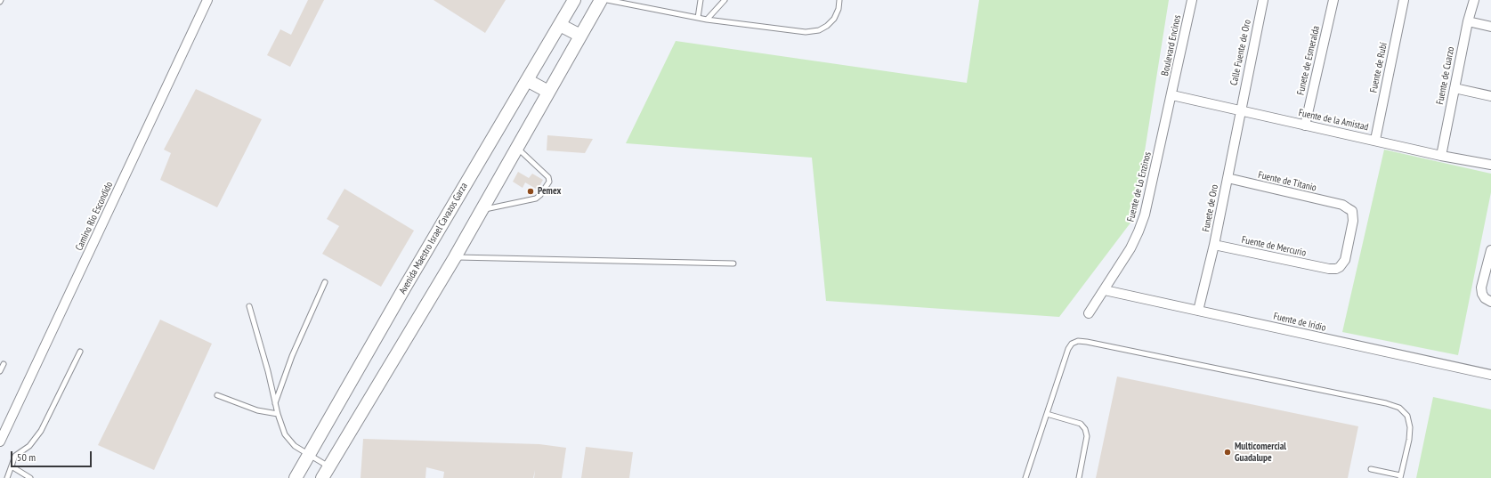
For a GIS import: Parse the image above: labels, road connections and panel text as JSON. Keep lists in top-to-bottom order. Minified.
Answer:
{"streets":{"main road":["Avenida Maestro Israel Cavazos Garza"],"street":["Boulevard Encinos","Calle Fuente de Oro","Funete de Esmeralda","Fuente de Rubí","Fuente de Cuarzo","Fuente de la Amistad","Fuente de Titanio","Fuente de Lo Enzinos","Funete de Oro","Camino Río Escondido","Fuente de Mercurio","Fuente de Iridio"]},"crossings":[["Boulevard Encinos","Fuente de la Amistad"],["Boulevard Encinos","Fuente de Lo Enzinos"],["Calle Fuente de Oro","Fuente de la Amistad"],["Calle Fuente de Oro","Funete de Oro"],["Funete de Esmeralda","Fuente de la Amistad"],["Fuente de Rubí","Fuente de la Amistad"],["Fuente de Cuarzo","Fuente de la Amistad"],["Fuente de la Amistad","Fuente de Lo Enzinos"],["Fuente de la Amistad","Funete de Oro"],["Fuente de Titanio","Funete de Oro"],["Fuente de Titanio","Fuente de Mercurio"],["Fuente de Lo Enzinos","Fuente de Iridio"],["Funete de Oro","Fuente de Mercurio"],["Funete de Oro","Fuente de Iridio"]],"places":["Pemex","Multicomercial Guadalupe"],"scale_bar":"50 m"}
